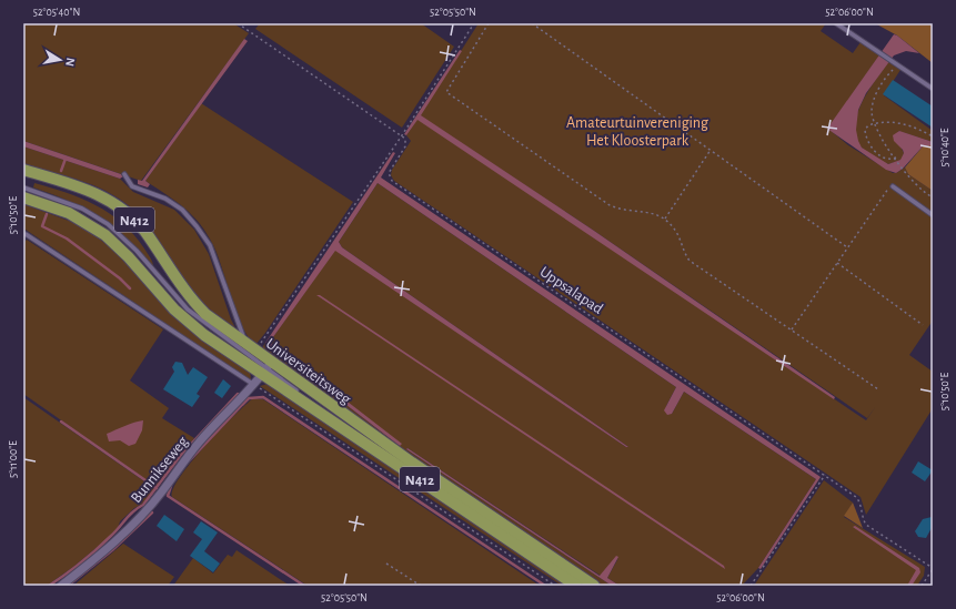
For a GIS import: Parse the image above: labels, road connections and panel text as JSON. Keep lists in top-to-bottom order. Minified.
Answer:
{"streets":{"main road":["N412","Universiteitsweg"],"street":["Bunnikseweg"],"path":["Uppsalapad"]},"crossings":[["Universiteitsweg","Bunnikseweg"]],"parks":["Amateurtuinvereniging Het Kloosterpark"],"north":"right","coordinates":["52°05'40\"N","52°05'50\"N","52°06'00\"N","5°10'40\"E","5°10'50\"E","5°11'00\"E"]}
